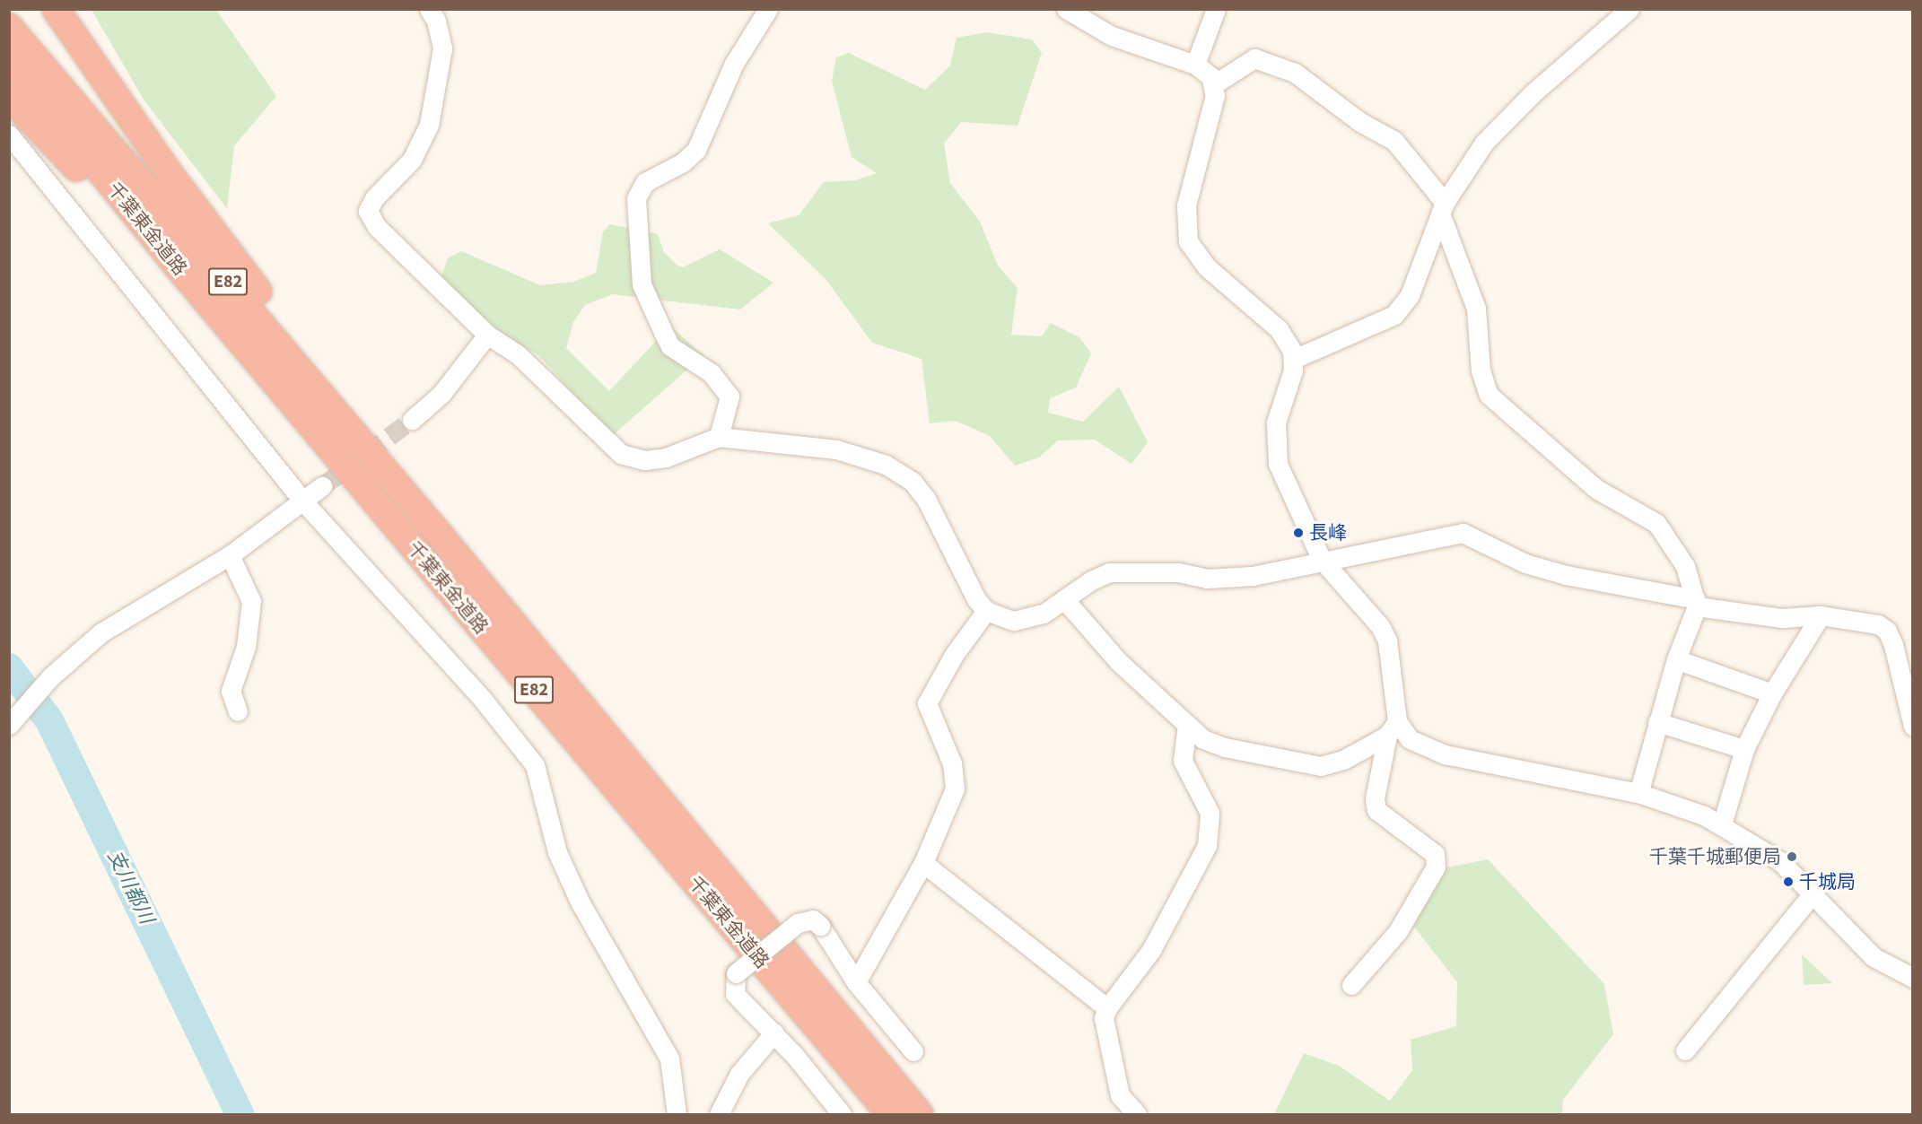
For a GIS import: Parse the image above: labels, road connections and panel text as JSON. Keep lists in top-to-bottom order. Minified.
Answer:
{"streets":{"highway":["千葉東金道路","E82"]},"crossings":[["千葉東金道路","E82"]],"water":["支川都川"],"places":["長峰","千葉千城郵便局","千城局"]}
